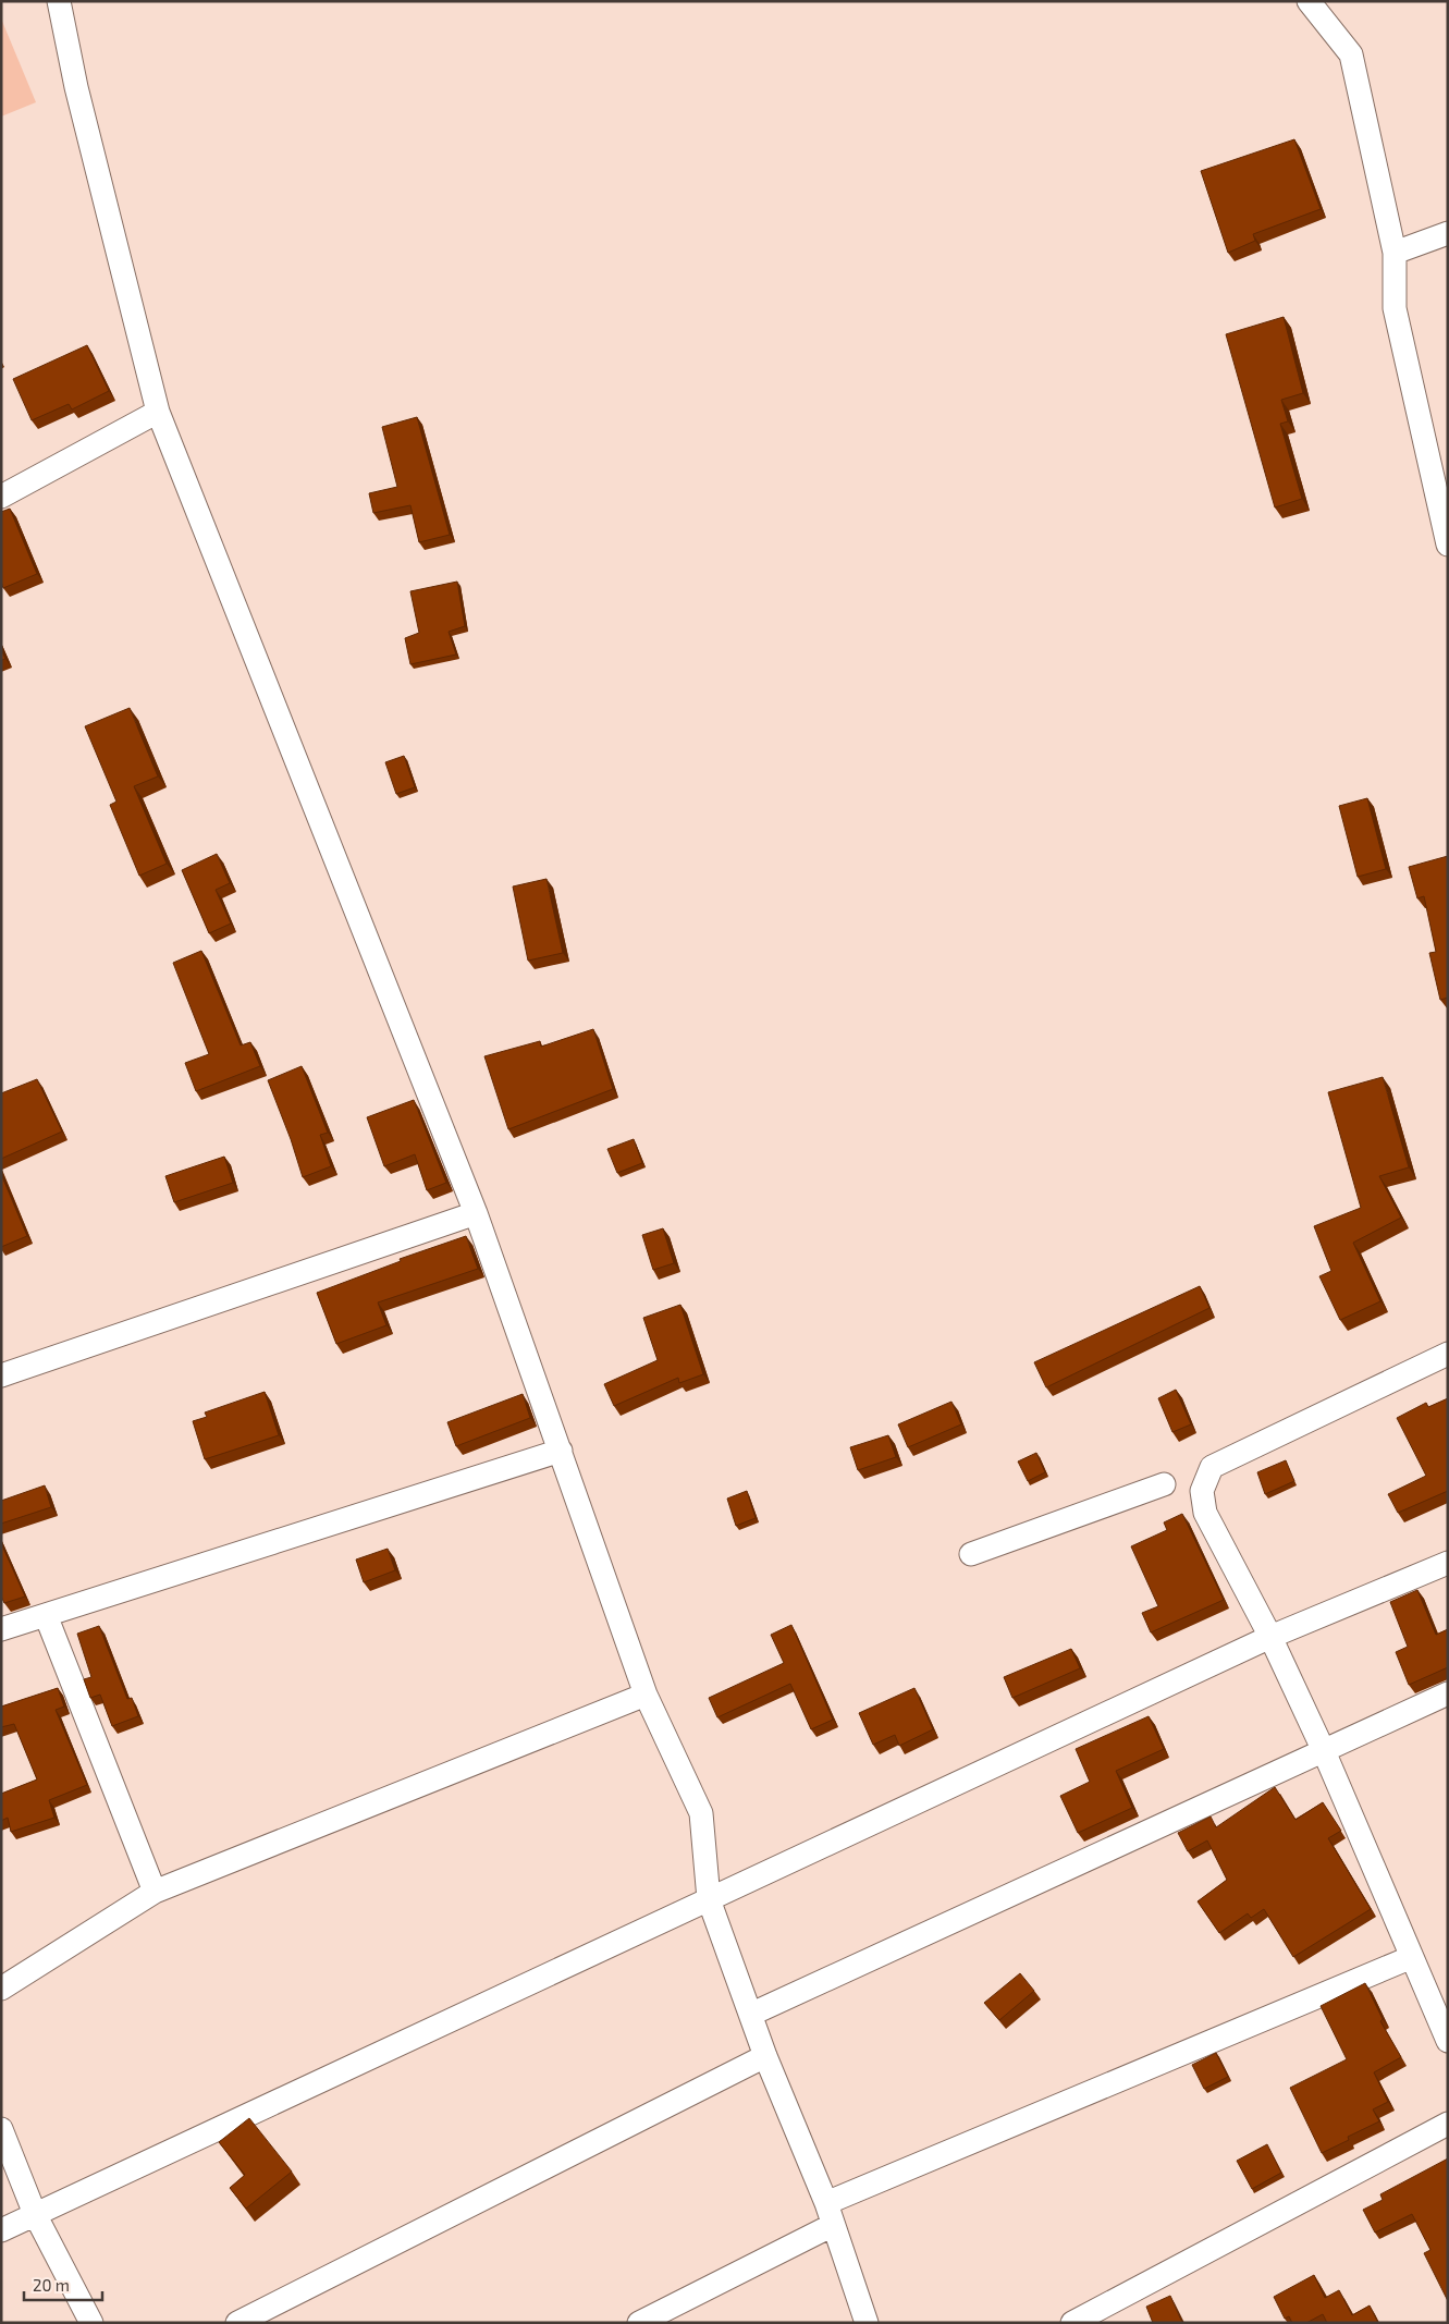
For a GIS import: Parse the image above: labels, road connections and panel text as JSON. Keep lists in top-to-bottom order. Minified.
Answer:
{"scale_bar":"20 m"}
